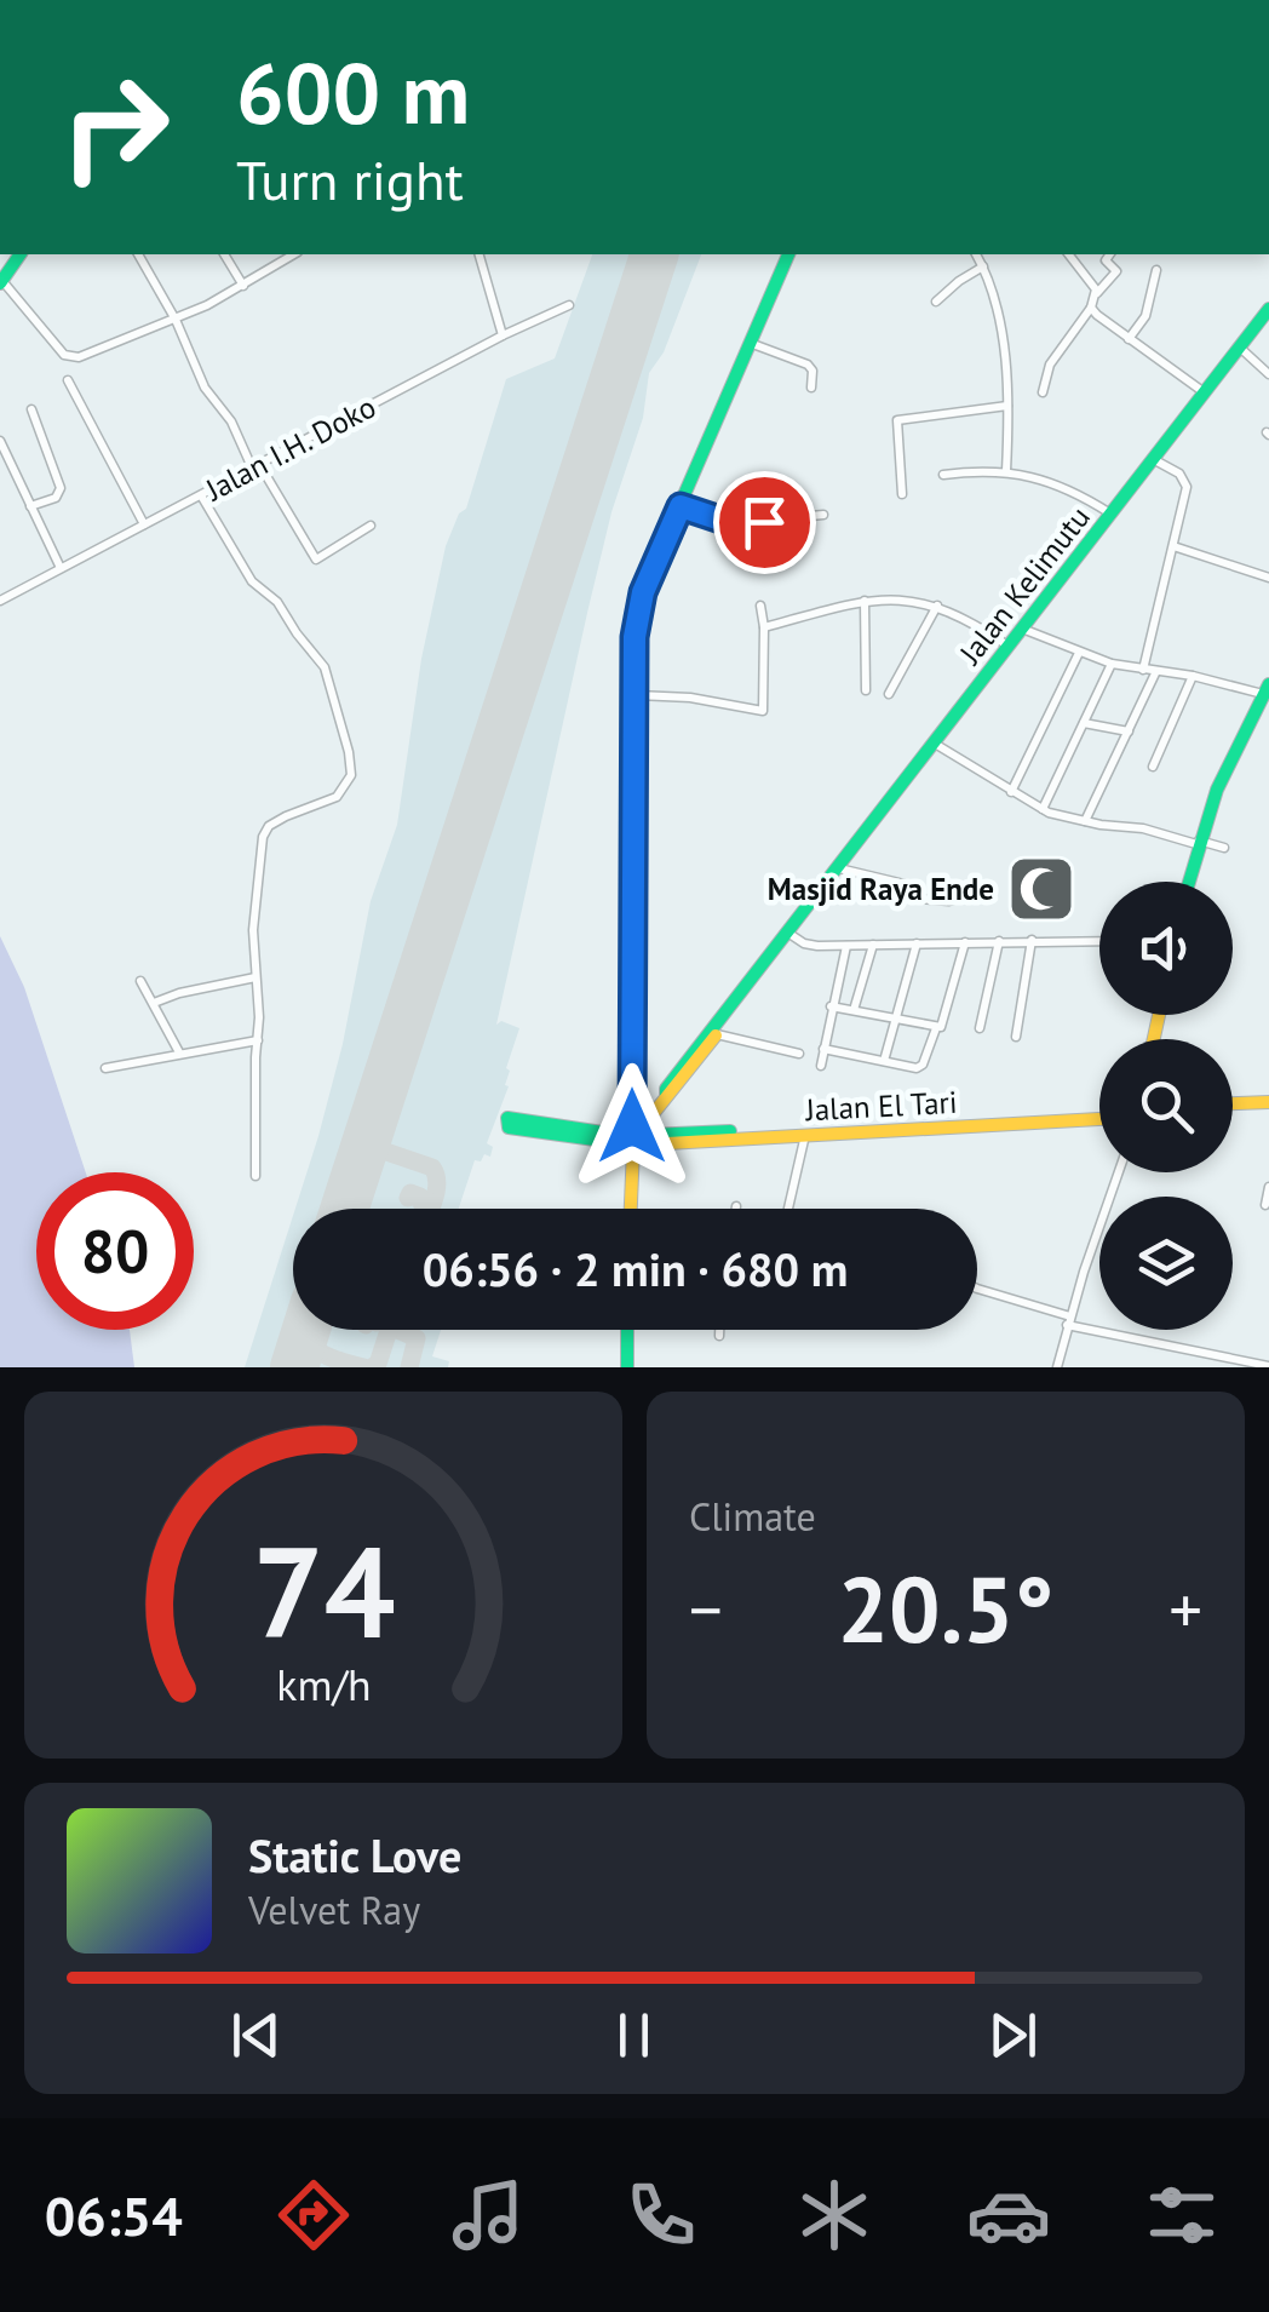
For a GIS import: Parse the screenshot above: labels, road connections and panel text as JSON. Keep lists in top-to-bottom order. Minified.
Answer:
{"streets":{"main road":["Jalan Kelimutu","Jalan El Tari"],"street":["Jalan I.H. Doko"]},"places":{"mosque":["Masjid Raya Ende"]},"page":{"turn":["600 m","Turn right"],"limit":"80","trip":"06:56 · 2 min · 680 m","tile":"Climate","heat":["−","20.5°","+"],"song":["Static Love","Velvet Ray"],"tabs":"06:54","gauge":["74","km/h"]}}
